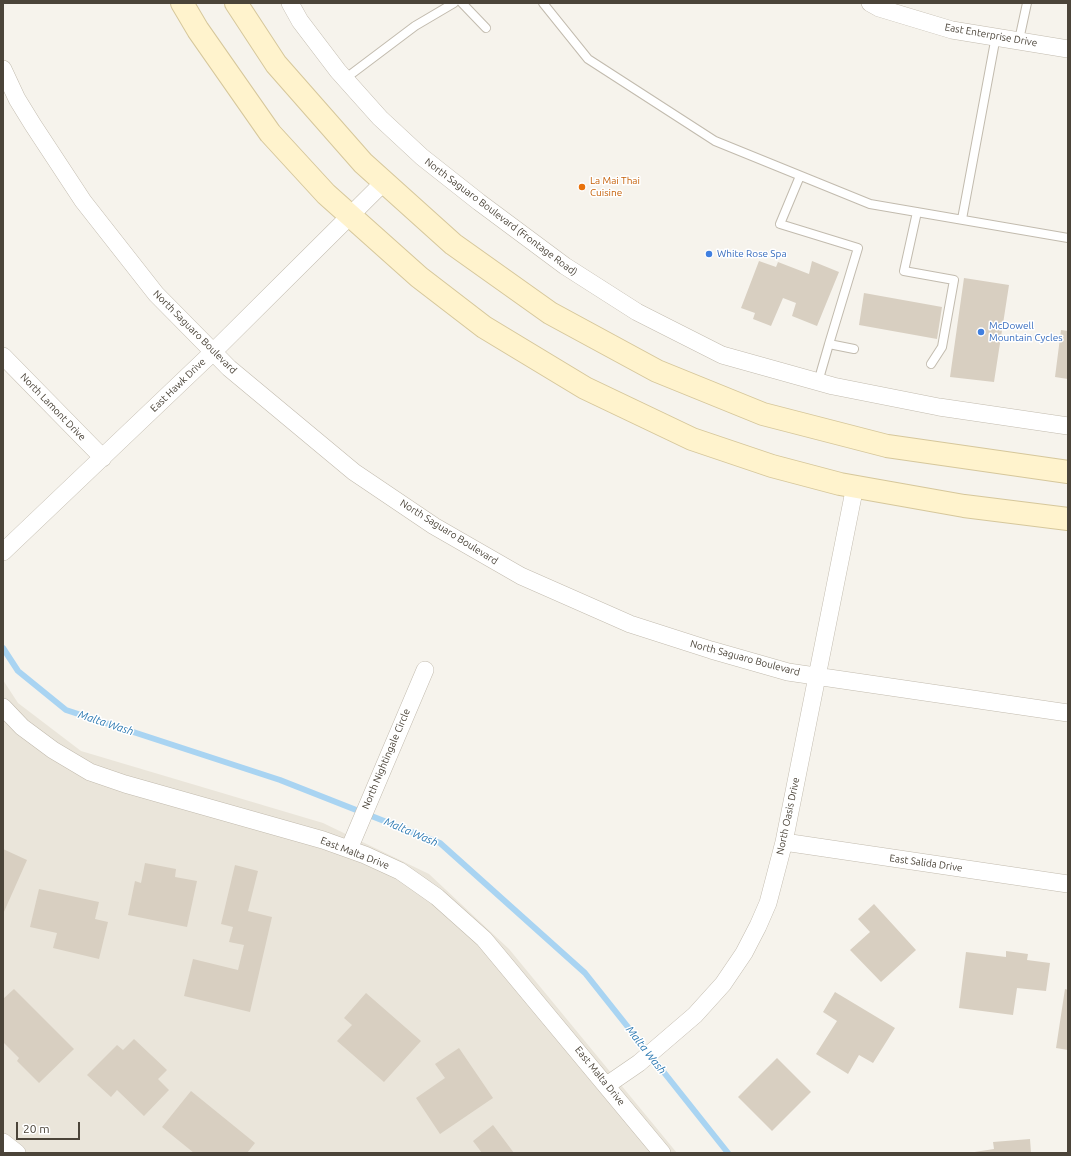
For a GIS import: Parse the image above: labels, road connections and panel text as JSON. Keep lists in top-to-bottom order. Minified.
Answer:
{"streets":{"street":["East Enterprise Drive","North Saguaro Boulevard (Frontage Road)","North Saguaro Boulevard","East Hawk Drive","North Lamont Drive","North Nightingale Circle","North Oasis Drive","East Malta Drive","East Salida Drive"]},"crossings":[["North Saguaro Boulevard","East Hawk Drive"],["North Saguaro Boulevard","North Oasis Drive"],["East Hawk Drive","North Lamont Drive"],["North Nightingale Circle","East Malta Drive"],["North Oasis Drive","East Malta Drive"],["North Oasis Drive","East Salida Drive"]],"water":["Malta Wash"],"places":["La Mai Thai Cuisine","White Rose Spa","McDowell Mountain Cycles"],"scale_bar":"20 m"}
